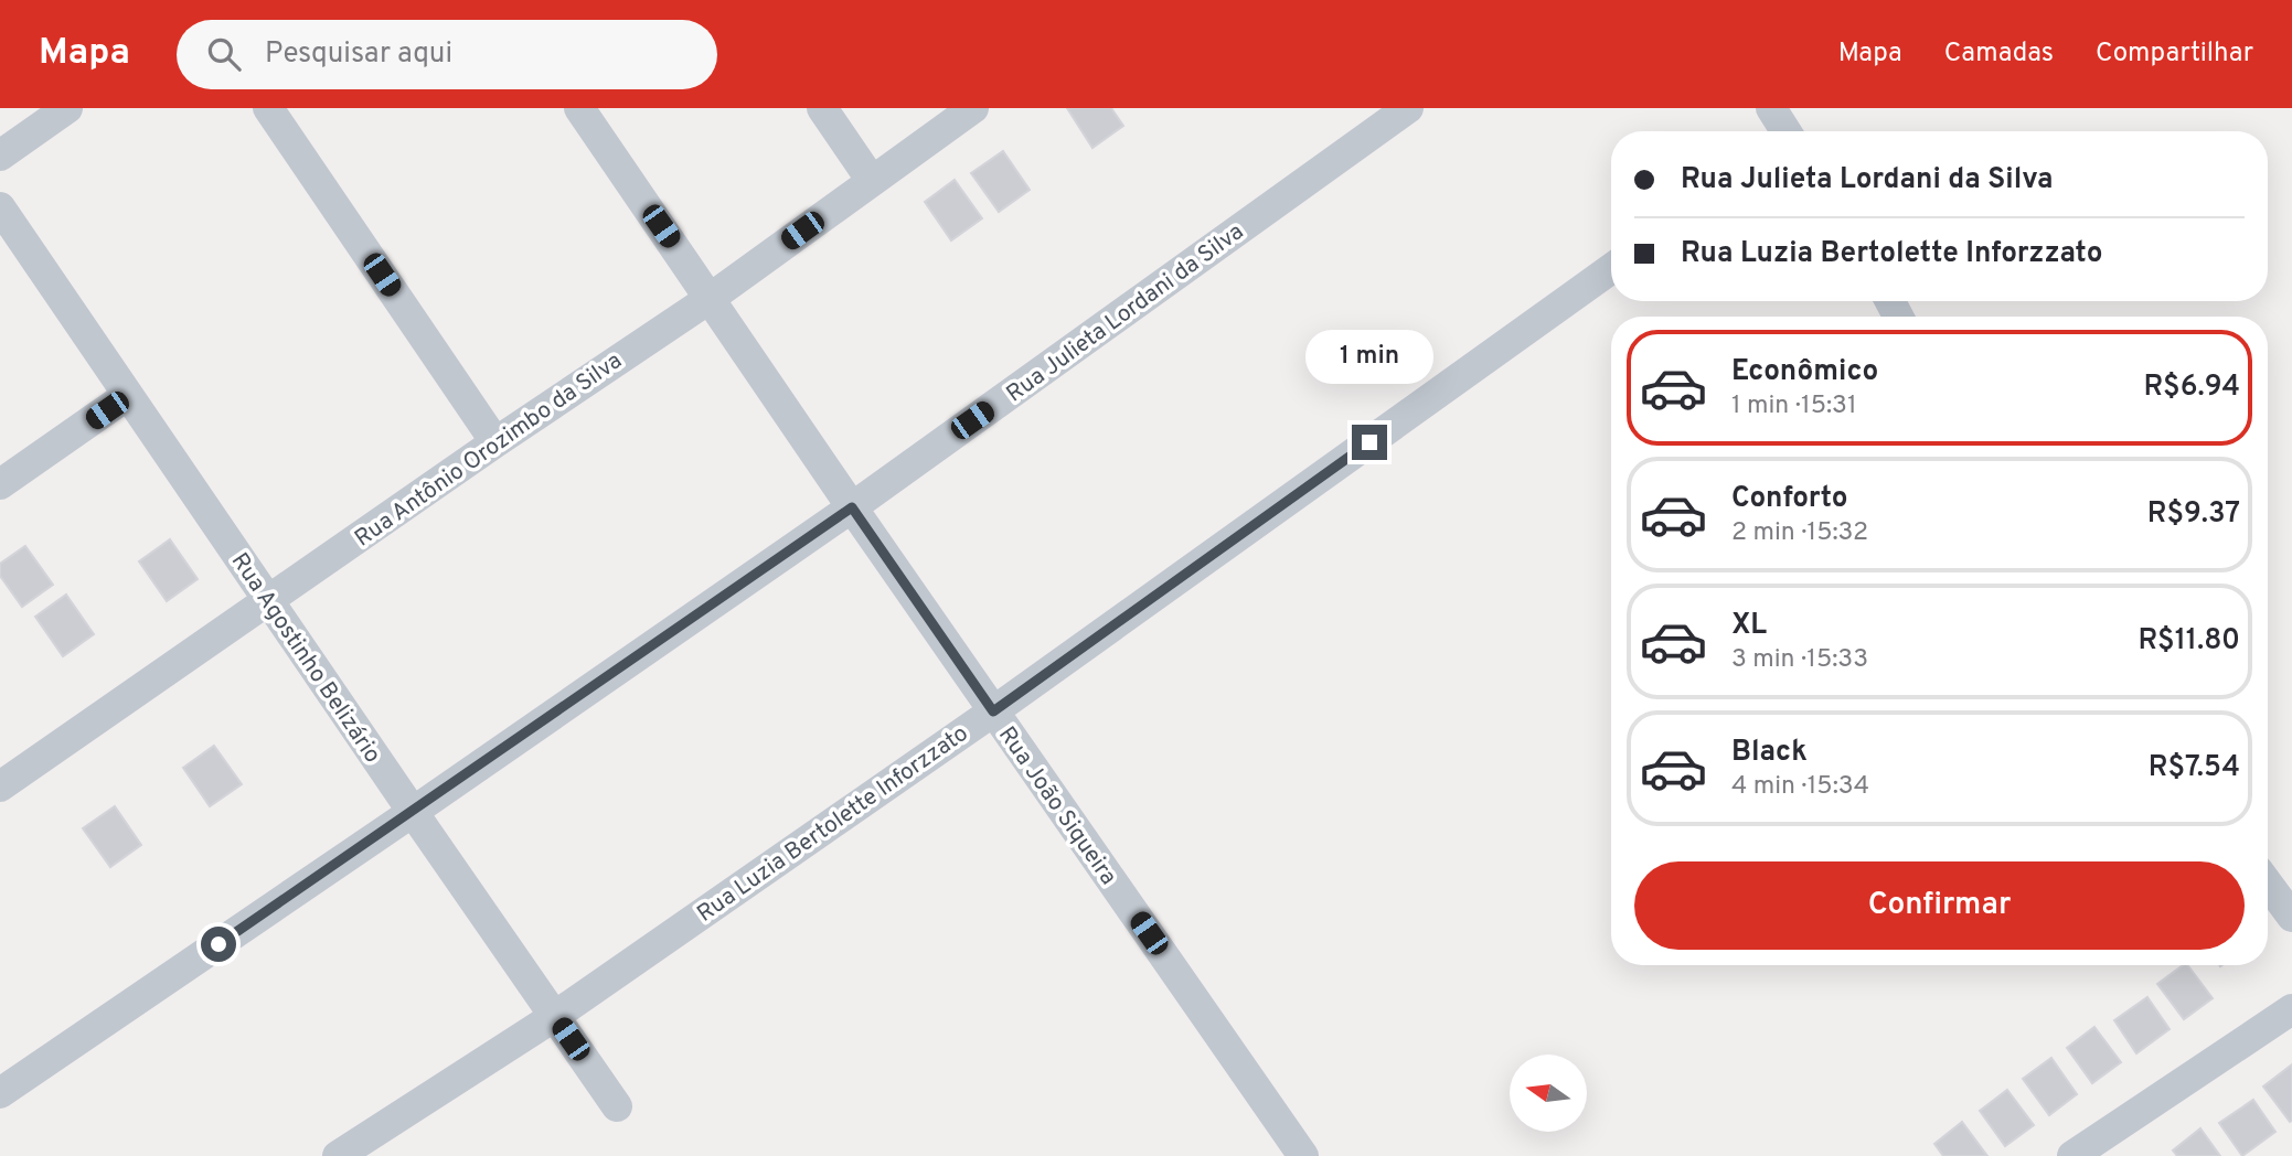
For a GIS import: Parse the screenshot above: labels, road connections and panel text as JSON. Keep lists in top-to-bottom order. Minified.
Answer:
{"streets":{"street":["Rua Julieta Lordani da Silva","Rua Antônio Orozimbo da Silva","Rua Agostinho Belizário","Rua João Siqueira","Rua Luzia Bertolette Inforzzato"]},"crossings":[["Rua Julieta Lordani da Silva","Rua Agostinho Belizário"],["Rua Julieta Lordani da Silva","Rua João Siqueira"],["Rua Antônio Orozimbo da Silva","Rua Agostinho Belizário"],["Rua Antônio Orozimbo da Silva","Rua João Siqueira"],["Rua Agostinho Belizário","Rua Luzia Bertolette Inforzzato"],["Rua João Siqueira","Rua Luzia Bertolette Inforzzato"]],"north":"left","page":{"header":"Mapa","search":"Pesquisar aqui","nav":["Mapa","Camadas","Compartilhar"],"banner":["Rua Julieta Lordani da Silva","Rua Luzia Bertolette Inforzzato"],"bubble":"1 min","list":[{"name":"Econômico","note":"1 min · 15:31","value":"R$6.94"},{"name":"Conforto","note":"2 min · 15:32","value":"R$9.37"},{"name":"XL","note":"3 min · 15:33","value":"R$11.80"},{"name":"Black","note":"4 min · 15:34","value":"R$7.54"}],"buttons":"Confirmar"}}
